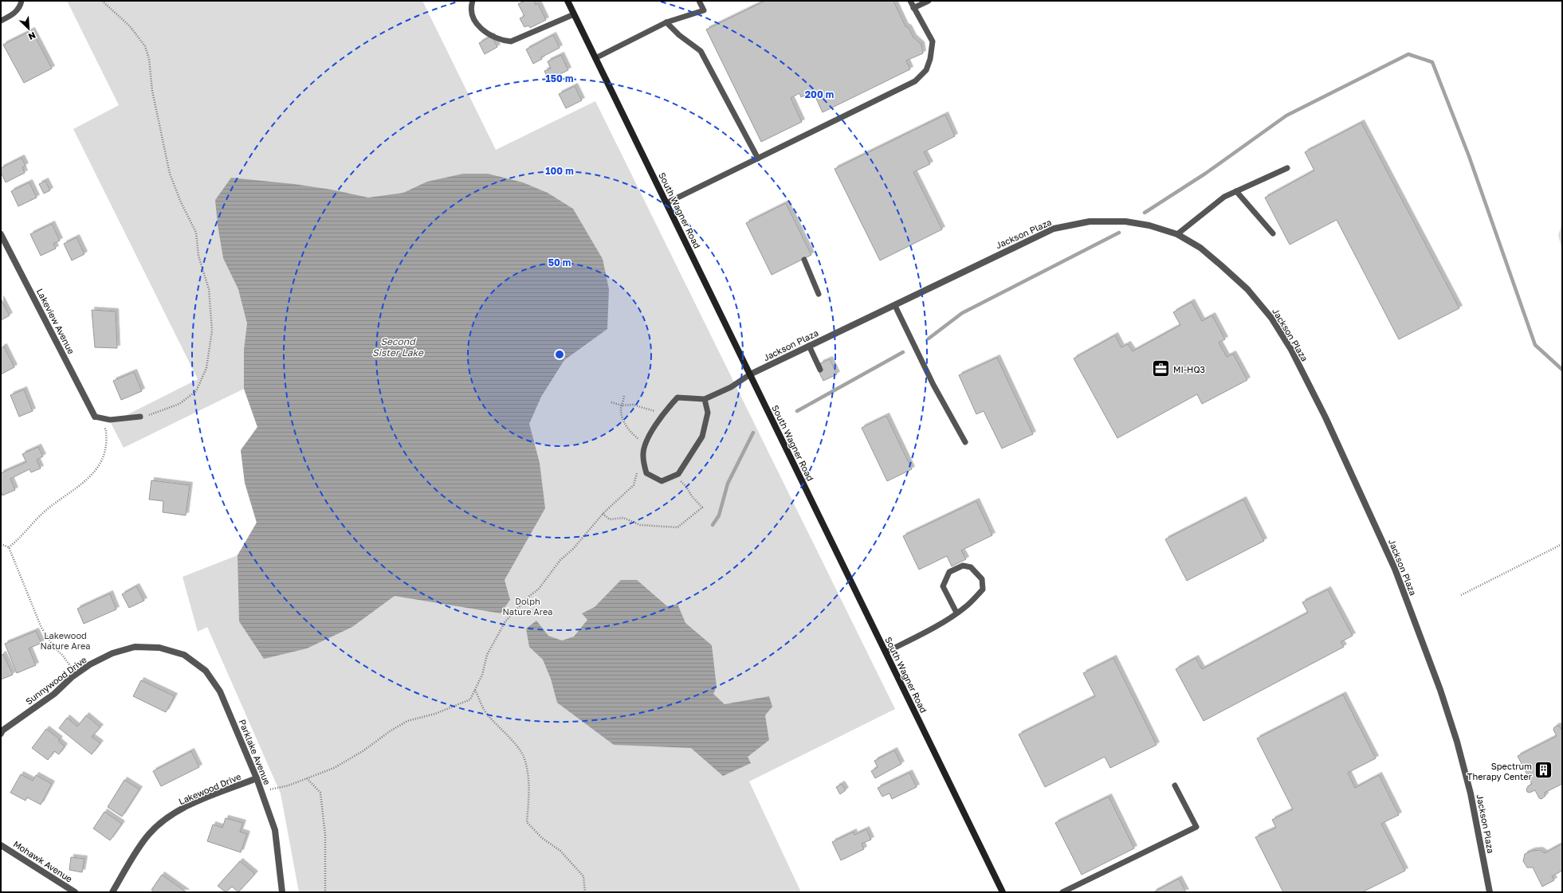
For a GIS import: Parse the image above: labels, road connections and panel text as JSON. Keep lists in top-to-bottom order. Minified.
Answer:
{"streets":{"main road":["South Wagner Road"],"street":["Jackson Plaza","Lakeview Avenue","Sunnywood Drive","Parklake Avenue","Lakewood Drive","Mohawk Avenue"]},"crossings":[["South Wagner Road","Jackson Plaza"],["Sunnywood Drive","Parklake Avenue"],["Parklake Avenue","Lakewood Drive"]],"water":["Second Sister Lake"],"parks":["Dolph Nature Area","Lakewood Nature Area"],"places":{"office":["MI-HQ3"],"building":["Spectrum Therapy Center"]},"north":"bottom right","rings":["150 m","200 m","100 m","50 m"]}
